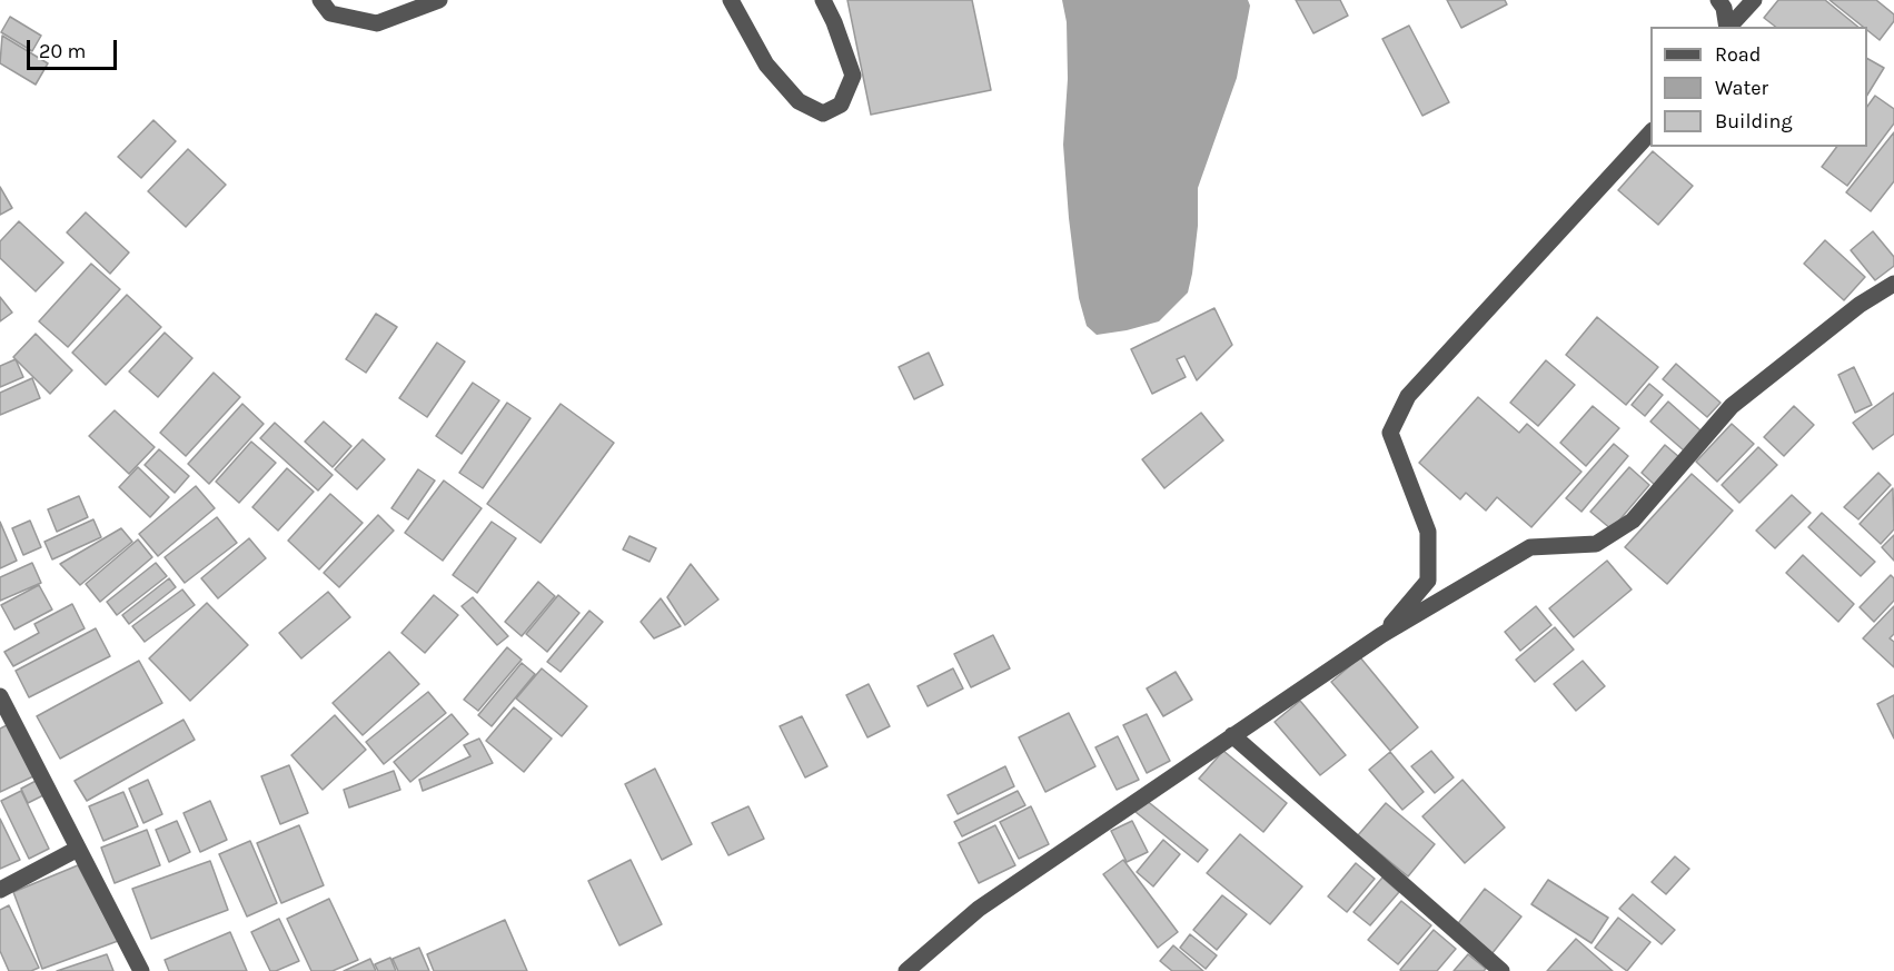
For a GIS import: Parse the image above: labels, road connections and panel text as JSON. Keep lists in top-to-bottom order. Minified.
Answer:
{"legend":["Road","Water","Building"],"scale_bar":"20 m"}
